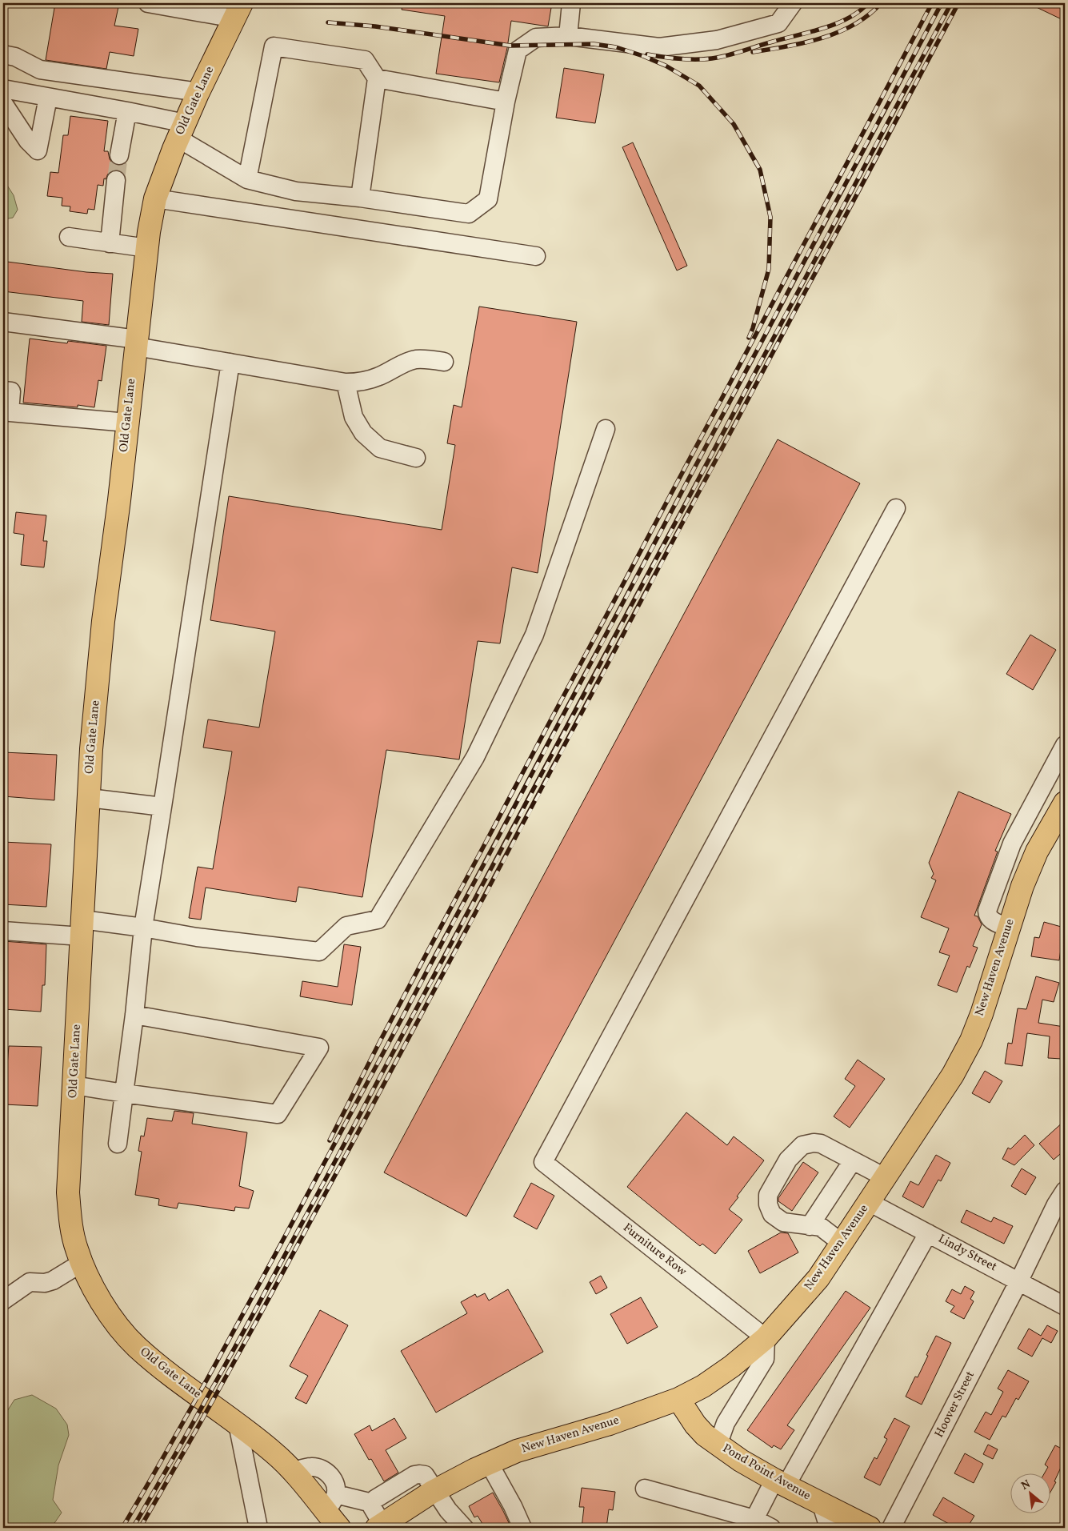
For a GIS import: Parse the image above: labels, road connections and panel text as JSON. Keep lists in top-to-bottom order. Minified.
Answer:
{"streets":{"main road":["Old Gate Lane","New Haven Avenue","Pond Point Avenue"],"street":["Furniture Row","Lindy Street","Hoover Street"]},"crossings":[["New Haven Avenue","Furniture Row"],["New Haven Avenue","Lindy Street"],["New Haven Avenue","Pond Point Avenue"],["Lindy Street","Hoover Street"]],"north":"top left"}
